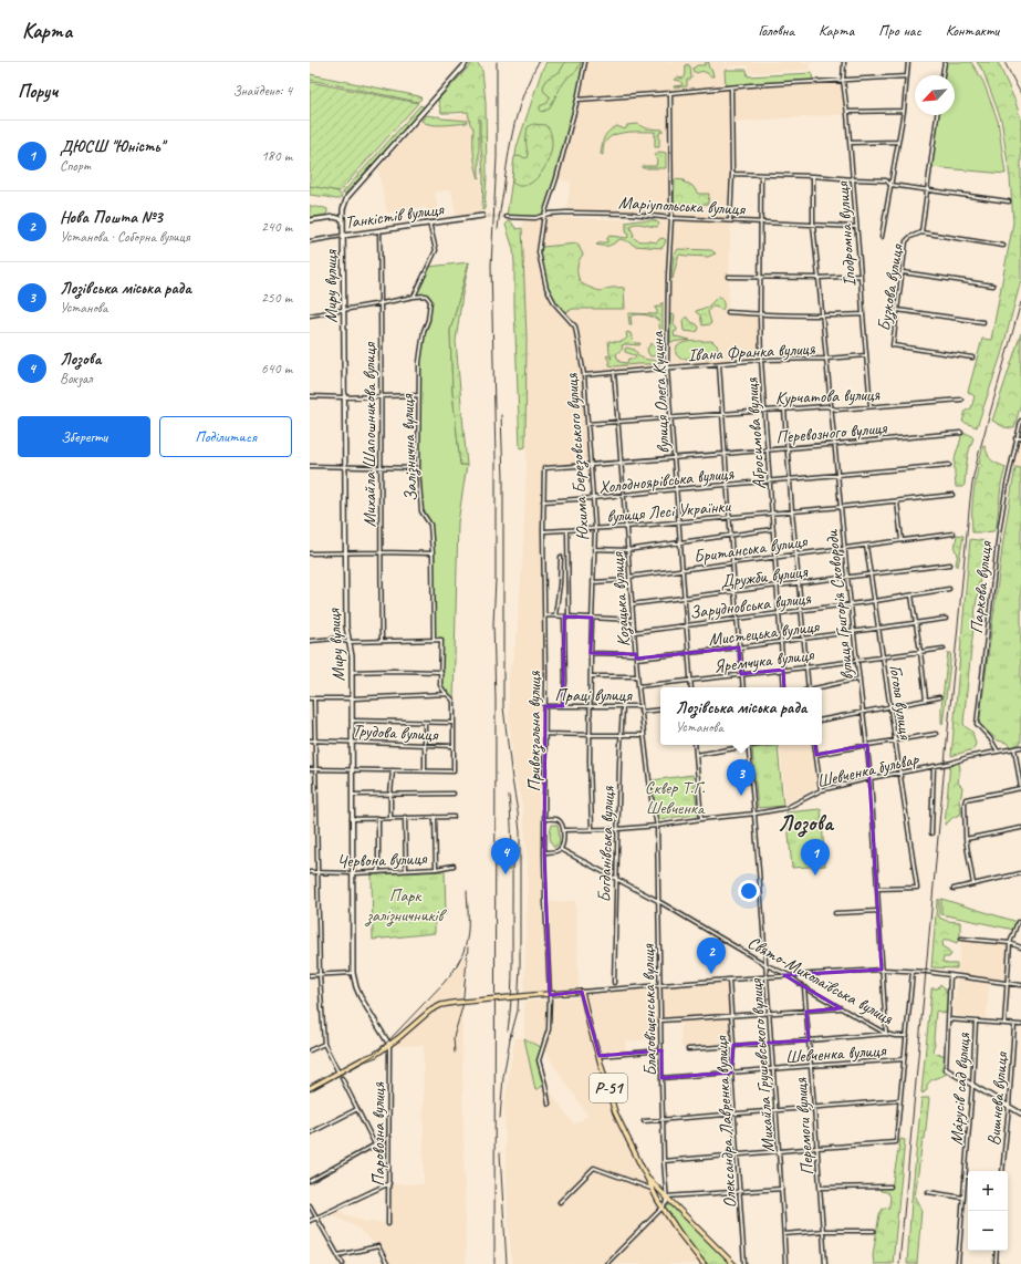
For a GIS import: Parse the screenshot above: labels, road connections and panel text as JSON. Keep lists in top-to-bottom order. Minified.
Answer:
{"streets":{"main road":["Танкістів вулиця","Миру вулиця","Р-51"],"street":["Маріупольська вулиця","Іподромна вулиця","Бузкова вулиця","Івана Франка вулиця","вулиця Олега Куцина","Курчатова вулиця","Перевозного вулиця","Абросимова вулиця","Михайла Шапошникова вулиця","Залізнична вулиця","Юхима Березовського вулиця","Холодноярівська вулиця","вулиця Лесі Українки","Британська вулиця","Дружби вулиця","Паркова вулиця","Козацька вулиця","Зарудновська вулиця","вулиця Григорія Сковороди","Мистецька вулиця","Яремчука вулиця","Праці вулиця","Гоголя вулиця","Трудова вулиця","Привокзальна вулиця","Шевченка бульвар","Богданівська вулиця","Червона вулиця","Свято-Миколаївська вулиця","Благовіщенська вулиця","Шевченка вулиця","Михайла Грушевського вулиця","Мáрусів сад вулиця","Вишнева вулиця","Олександра Лавренка вулиця","Перемоги вулиця","Паровозна вулиця"]},"crossings":[["Маріупольська вулиця","Іподромна вулиця"],["Маріупольська вулиця","вулиця Олега Куцина"],["Маріупольська вулиця","Абросимова вулиця"],["Маріупольська вулиця","Юхима Березовського вулиця"],["Маріупольська вулиця","вулиця Григорія Сковороди"],["Танкістів вулиця","Миру вулиця"],["Танкістів вулиця","Михайла Шапошникова вулиця"],["Іподромна вулиця","Івана Франка вулиця"],["Іподромна вулиця","Курчатова вулиця"],["Миру вулиця","Трудова вулиця"],["Миру вулиця","Червона вулиця"],["Миру вулиця","Паровозна вулиця"],["Івана Франка вулиця","вулиця Олега Куцина"],["Івана Франка вулиця","Абросимова вулиця"],["Івана Франка вулиця","Юхима Березовського вулиця"],["Івана Франка вулиця","Козацька вулиця"],["Івана Франка вулиця","вулиця Григорія Сковороди"],["вулиця Олега Куцина","Курчатова вулиця"],["вулиця Олега Куцина","Перевозного вулиця"],["вулиця Олега Куцина","Холодноярівська вулиця"],["вулиця Олега Куцина","вулиця Лесі Українки"],["вулиця Олега Куцина","Британська вулиця"],["вулиця Олега Куцина","Дружби вулиця"],["вулиця Олега Куцина","Зарудновська вулиця"],["вулиця Олега Куцина","Мистецька вулиця"],["вулиця Олега Куцина","Яремчука вулиця"],["Курчатова вулиця","Абросимова вулиця"],["Курчатова вулиця","Юхима Березовського вулиця"],["Курчатова вулиця","Козацька вулиця"],["Курчатова вулиця","вулиця Григорія Сковороди"],["Перевозного вулиця","Абросимова вулиця"],["Перевозного вулиця","Юхима Березовського вулиця"],["Перевозного вулиця","Козацька вулиця"],["Перевозного вулиця","вулиця Григорія Сковороди"],["Перевозного вулиця","Привокзальна вулиця"],["Абросимова вулиця","Холодноярівська вулиця"],["Абросимова вулиця","вулиця Лесі Українки"],["Абросимова вулиця","Британська вулиця"],["Абросимова вулиця","Дружби вулиця"],["Абросимова вулиця","Зарудновська вулиця"],["Абросимова вулиця","Мистецька вулиця"],["Абросимова вулиця","Яремчука вулиця"],["Юхима Березовського вулиця","Холодноярівська вулиця"],["Юхима Березовського вулиця","вулиця Лесі Українки"],["Юхима Березовського вулиця","Британська вулиця"],["Юхима Березовського вулиця","Праці вулиця"],["Юхима Березовського вулиця","Шевченка бульвар"],["Холодноярівська вулиця","Козацька вулиця"],["Холодноярівська вулиця","вулиця Григорія Сковороди"],["Холодноярівська вулиця","Привокзальна вулиця"],["вулиця Лесі Українки","Козацька вулиця"],["вулиця Лесі Українки","вулиця Григорія Сковороди"],["вулиця Лесі Українки","Привокзальна вулиця"],["Британська вулиця","Козацька вулиця"],["Британська вулиця","вулиця Григорія Сковороди"],["Британська вулиця","Гоголя вулиця"],["Дружби вулиця","Козацька вулиця"],["Дружби вулиця","вулиця Григорія Сковороди"],["Дружби вулиця","Гоголя вулиця"],["Паркова вулиця","Шевченка бульвар"],["Козацька вулиця","Зарудновська вулиця"],["Козацька вулиця","Мистецька вулиця"],["Козацька вулиця","Яремчука вулиця"],["Козацька вулиця","Праці вулиця"],["Козацька вулиця","Шевченка бульвар"],["Козацька вулиця","Благовіщенська вулиця"],["Зарудновська вулиця","вулиця Григорія Сковороди"],["Зарудновська вулиця","Гоголя вулиця"],["вулиця Григорія Сковороди","Мистецька вулиця"],["вулиця Григорія Сковороди","Яремчука вулиця"],["вулиця Григорія Сковороди","Гоголя вулиця"],["вулиця Григорія Сковороди","Шевченка бульвар"],["вулиця Григорія Сковороди","Свято-Миколаївська вулиця"],["Мистецька вулиця","Гоголя вулиця"],["Яремчука вулиця","Гоголя вулиця"],["Праці вулиця","Привокзальна вулиця"],["Праці вулиця","Богданівська вулиця"],["Гоголя вулиця","Шевченка бульвар"],["Шевченка бульвар","Богданівська вулиця"],["Шевченка бульвар","Благовіщенська вулиця"],["Шевченка бульвар","Михайла Грушевського вулиця"],["Богданівська вулиця","Свято-Миколаївська вулиця"],["Свято-Миколаївська вулиця","Благовіщенська вулиця"],["Свято-Миколаївська вулиця","Михайла Грушевського вулиця"],["Свято-Миколаївська вулиця","Перемоги вулиця"],["Благовіщенська вулиця","Шевченка вулиця"],["Благовіщенська вулиця","Р-51"],["Шевченка вулиця","Михайла Грушевського вулиця"],["Шевченка вулиця","Олександра Лавренка вулиця"],["Шевченка вулиця","Перемоги вулиця"]],"districts":["Лозова"],"parks":["Сквер Т.Г. Шевченка","Парк залізничників"],"north":"bottom left","page":{"header":"Карта","nav":["Головна","Карта","Про нас","Контакти"],"heading":["Поруч","Знайдено: 4"],"list":[{"mark":"1","name":"ДЮСШ \"Юність\"","note":"Спорт","value":"180 m"},{"mark":"2","name":"Нова Пошта №3","note":"Установа · Соборна вулиця","value":"240 m"},{"mark":"3","name":"Лозівська міська рада","note":"Установа","value":"250 m"},{"mark":"4","name":"Лозова","note":"Вокзал","value":"640 m"}],"buttons":["Зберегти","Поділитися"],"popup":["Лозівська міська рада","Установа"],"pins":["3","4","1","2"],"map_buttons":["+","−"]}}
